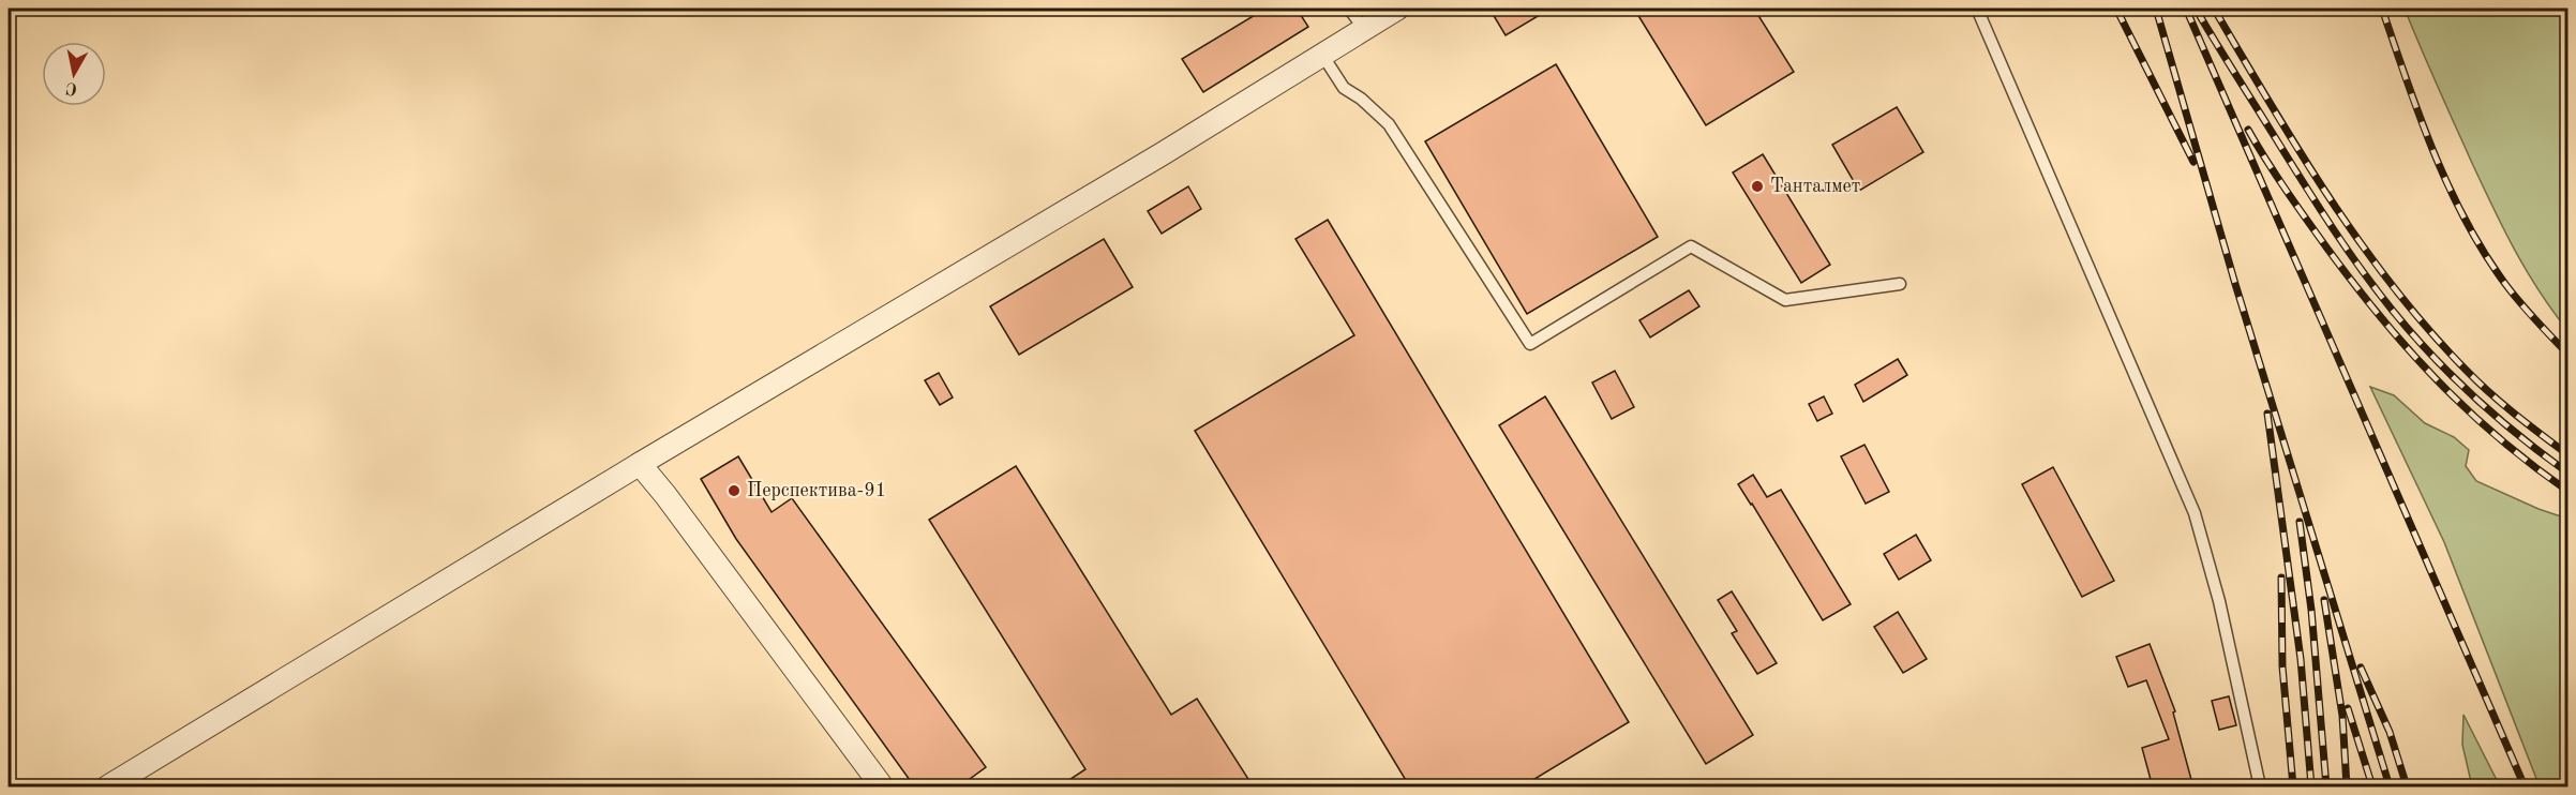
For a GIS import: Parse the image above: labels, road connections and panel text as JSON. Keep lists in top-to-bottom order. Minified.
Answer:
{"places":["Танталмет","Перспектива-91"],"north":"bottom"}
